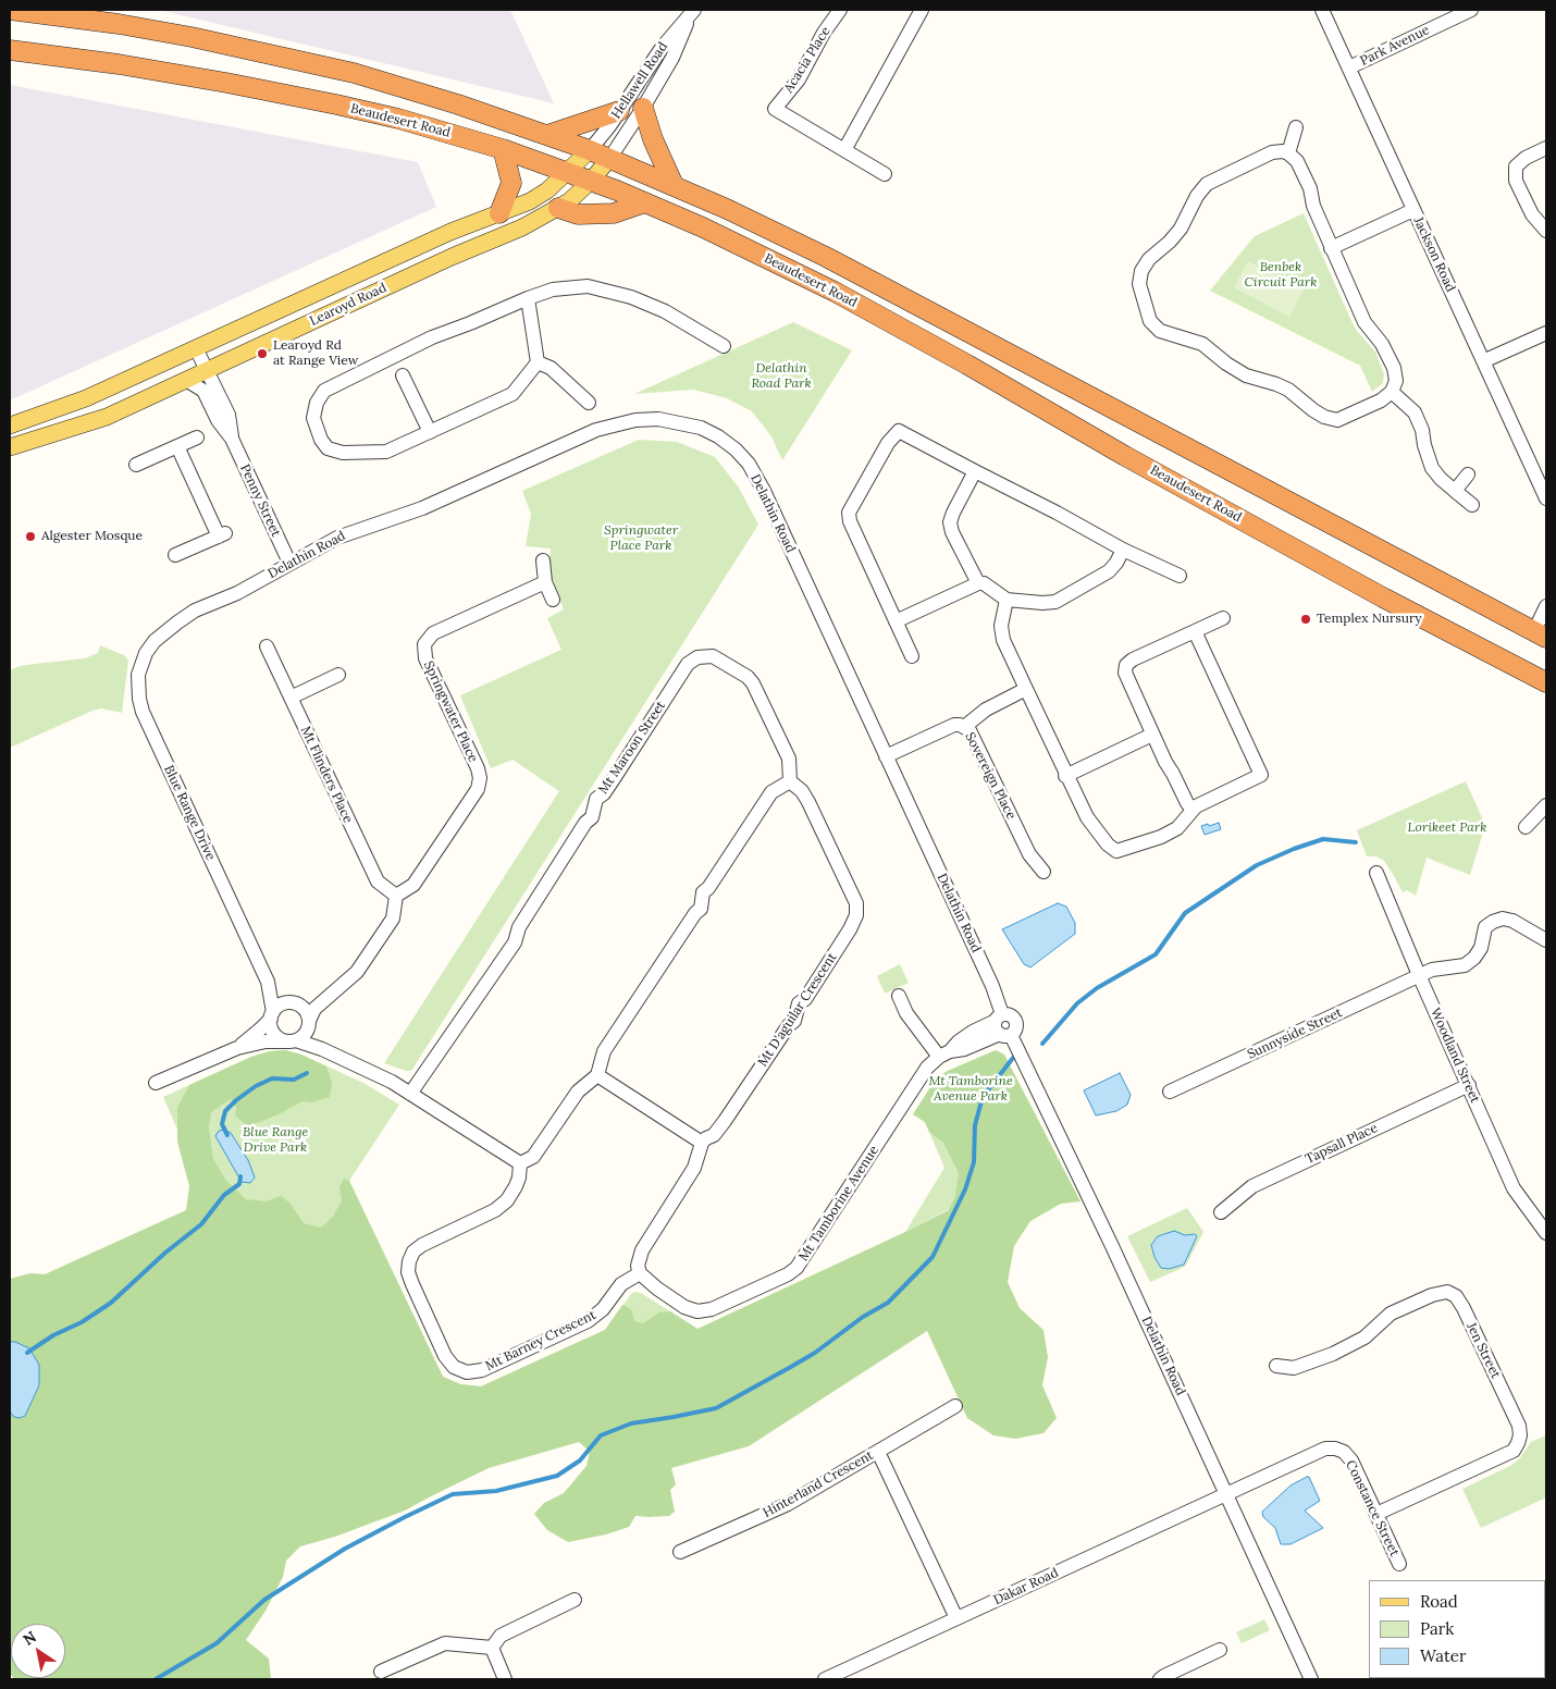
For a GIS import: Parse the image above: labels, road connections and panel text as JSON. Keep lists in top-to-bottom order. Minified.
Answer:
{"streets":{"highway":["Beaudesert Road"],"main road":["Learoyd Road"],"street":["Park Avenue","Acacia Place","Hellawell Road","Jackson Road","Penny Street","Delathin Road","Springwater Place","Mt Maroon Street","Mt Flinders Place","Sovereign Place","Blue Range Drive","Mt D'aguilar Crescent","Sunnyside Street","Woodland Street","Tapsall Place","Mt Tamborine Avenue","Mt Barney Crescent","Jen Street","Hinterland Crescent","Constance Street","Dakar Road"]},"crossings":[["Park Avenue","Jackson Road"],["Hellawell Road","Beaudesert Road"],["Hellawell Road","Learoyd Road"],["Beaudesert Road","Learoyd Road"],["Learoyd Road","Penny Street"],["Penny Street","Delathin Road"],["Delathin Road","Sovereign Place"],["Delathin Road","Blue Range Drive"],["Delathin Road","Mt Tamborine Avenue"],["Delathin Road","Constance Street"],["Delathin Road","Dakar Road"],["Springwater Place","Mt Flinders Place"],["Mt Maroon Street","Mt D'aguilar Crescent"],["Sunnyside Street","Woodland Street"],["Woodland Street","Tapsall Place"],["Mt Tamborine Avenue","Mt Barney Crescent"],["Jen Street","Constance Street"],["Hinterland Crescent","Dakar Road"],["Constance Street","Dakar Road"]],"parks":["Benbek Circuit Park","Delathin Road Park","Springwater Place Park","Lorikeet Park","Mt Tamborine Avenue Park","Blue Range Drive Park"],"places":["Learoyd Rd at Range View","Algester Mosque","Templex Nursury"],"legend":["Road","Park","Water"],"north":"top left"}
